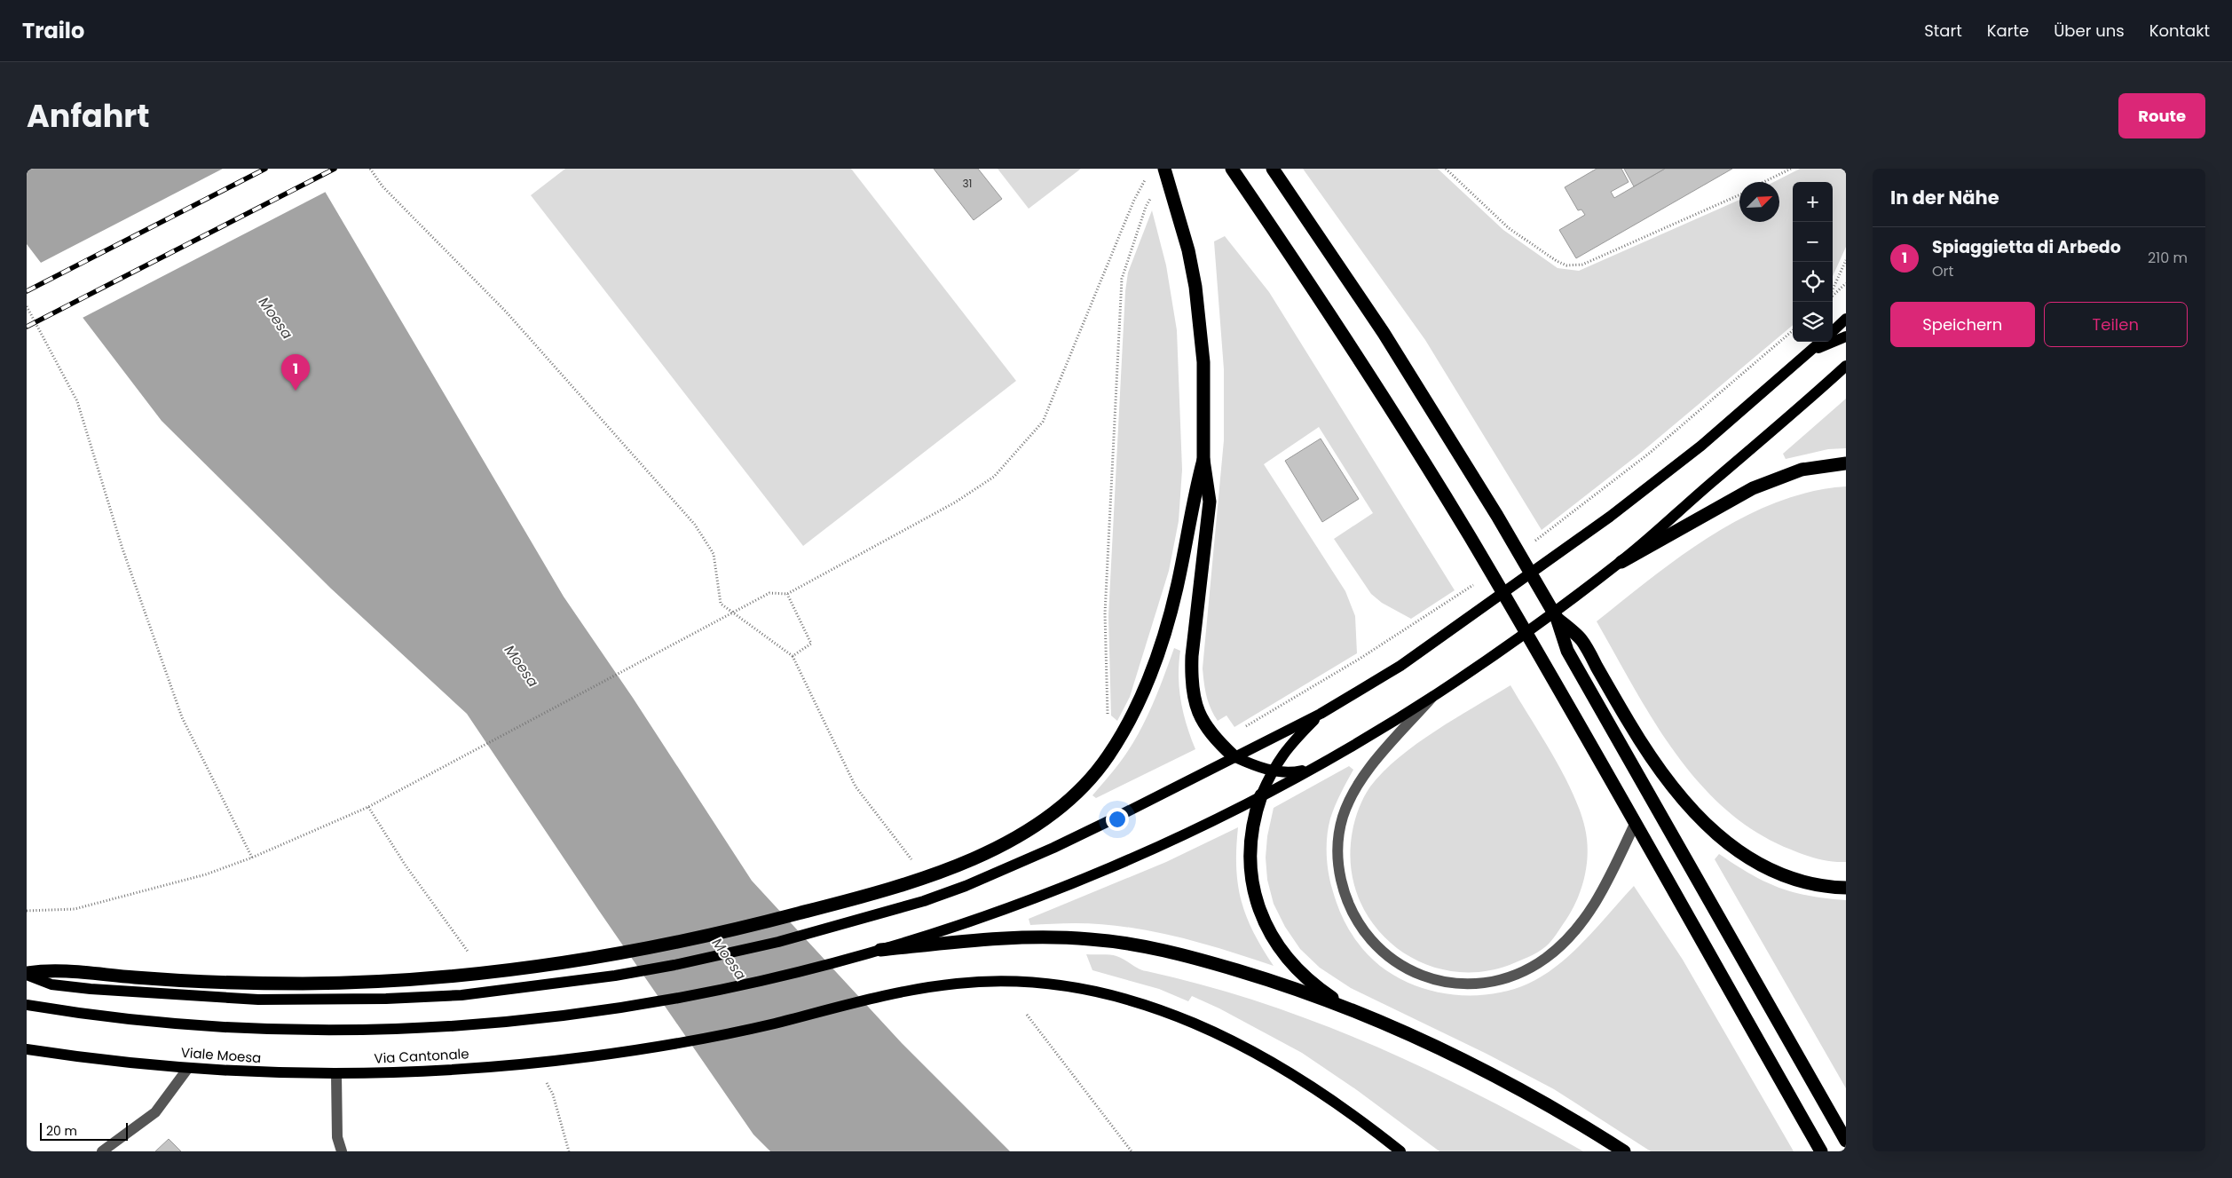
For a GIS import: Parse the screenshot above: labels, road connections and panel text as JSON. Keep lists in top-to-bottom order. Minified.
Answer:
{"streets":{"main road":["Viale Moesa","Via Cantonale"]},"crossings":[["Viale Moesa","Via Cantonale"]],"water":["Moesa"],"house_numbers":["31"],"scale_bar":"20 m","north":"top right","page":{"header":"Trailo","nav":["Start","Karte","Über uns","Kontakt"],"title":"Anfahrt","buttons":["Route",["Speichern","Teilen"]],"heading":"In der Nähe","map_buttons":["+","−"],"list":[{"mark":"1","name":"Spiaggietta di Arbedo","note":"Ort","value":"210 m"}],"pins":"1","scale":"20 m"}}
